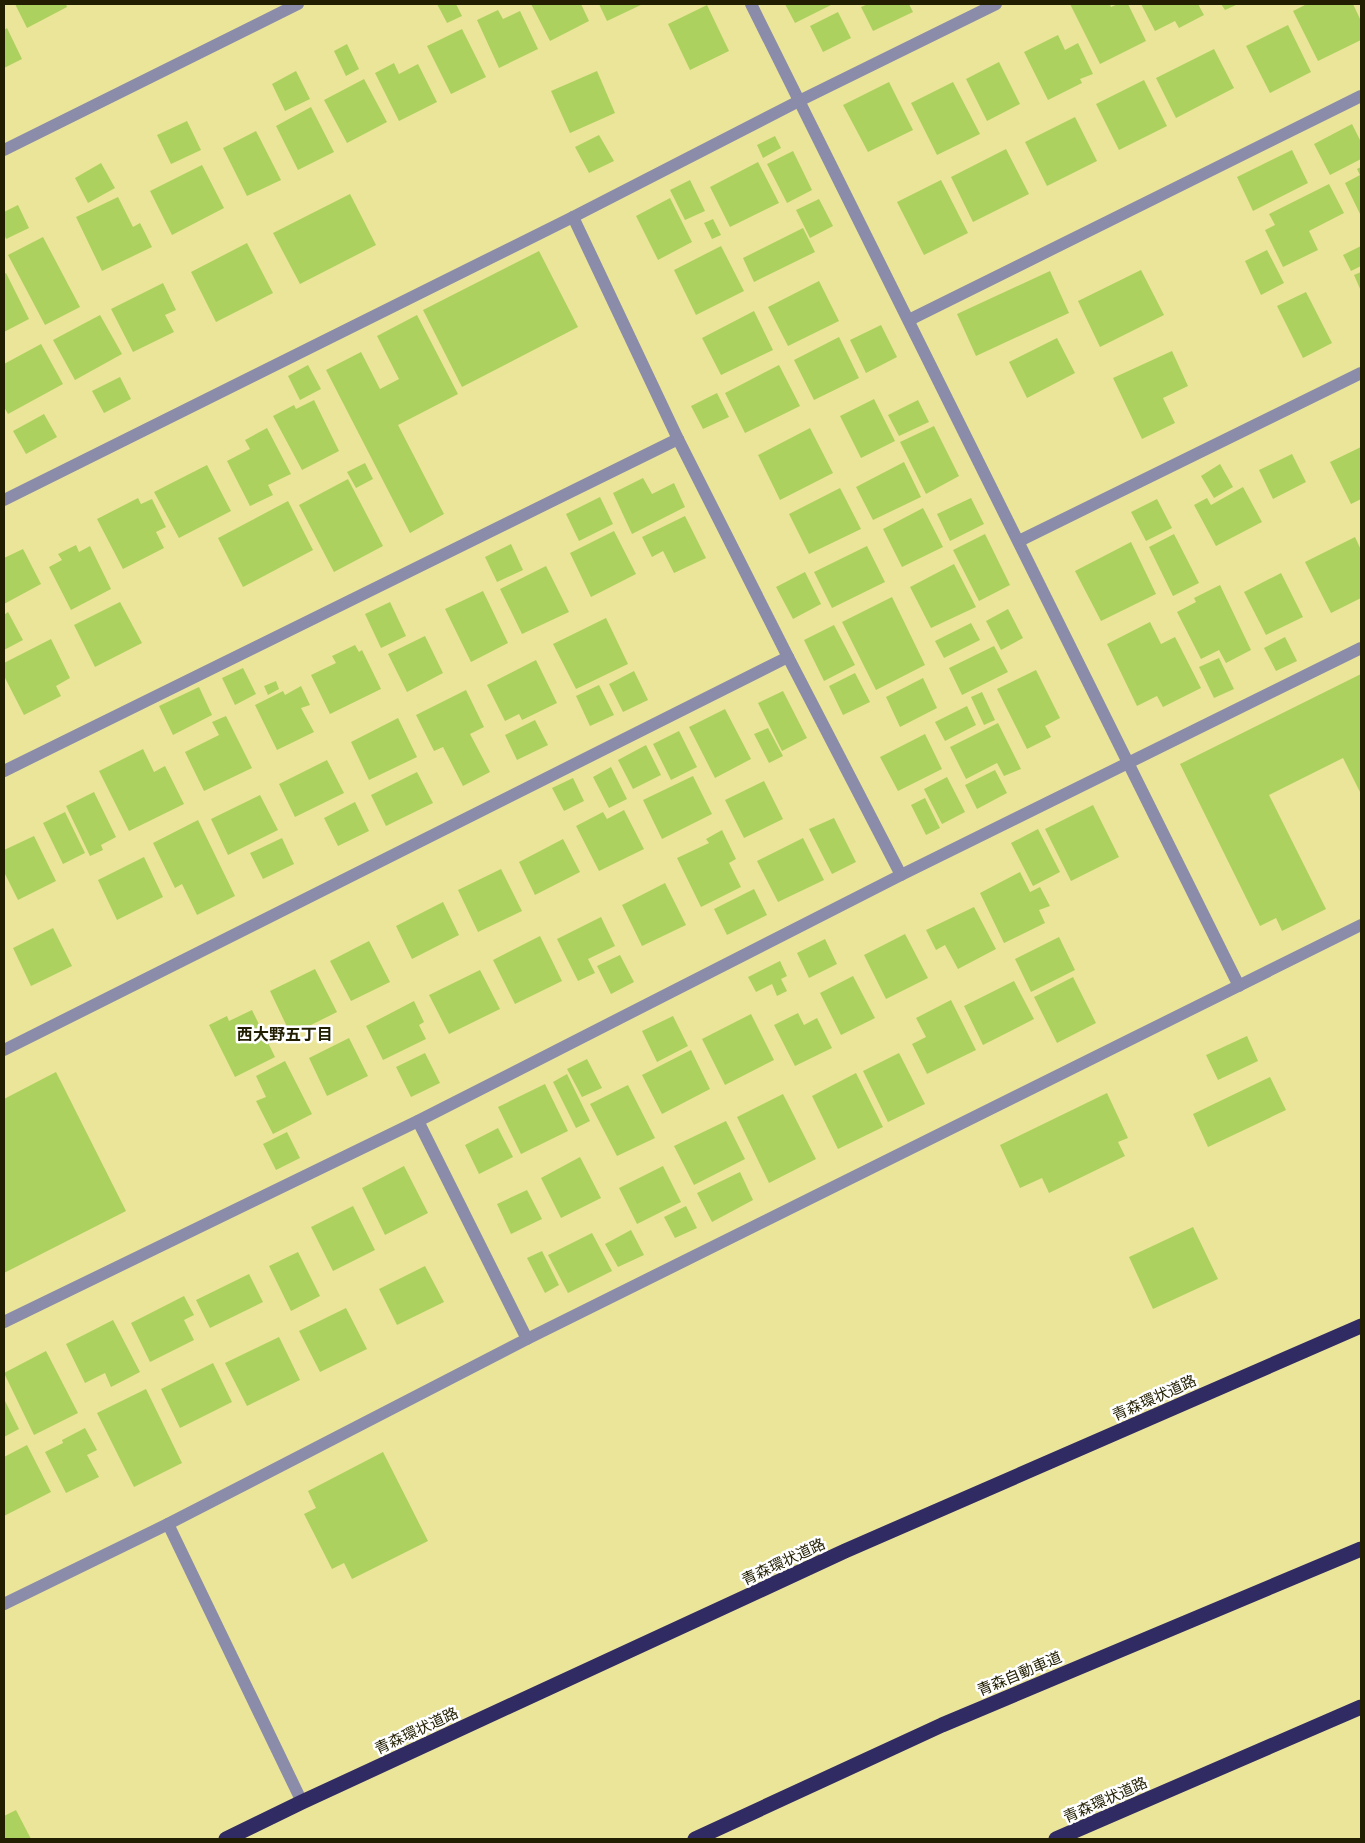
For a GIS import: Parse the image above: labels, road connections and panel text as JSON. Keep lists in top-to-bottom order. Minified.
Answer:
{"streets":{"highway":["青森環状道路","青森自動車道"]},"districts":["西大野五丁目"]}
